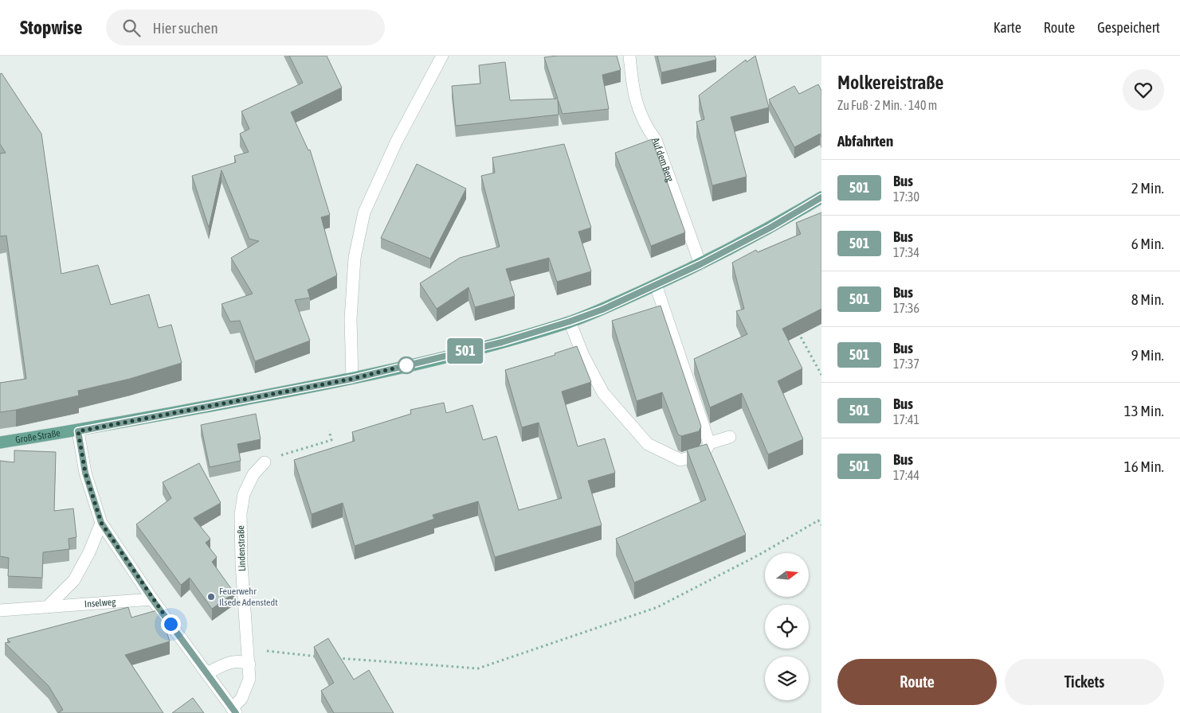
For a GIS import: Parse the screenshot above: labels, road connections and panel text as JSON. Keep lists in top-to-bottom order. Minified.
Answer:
{"streets":{"main road":["Große Straße"],"street":["Auf dem Berg","Lindenstraße","Inselweg"]},"crossings":[["Auf dem Berg","Große Straße"],["Große Straße","Lindenstraße"],["Lindenstraße","Inselweg"]],"places":["Feuerwehr Ilsede Adenstedt"],"lines":["bus line 501"],"north":"right","page":{"header":"Stopwise","search":"Hier suchen","nav":["Karte","Route","Gespeichert"],"on_map":"501","heading":[["Molkereistraße","Zu Fuß · 2 Min. · 140 m"],"Abfahrten"],"list":[{"mark":"501","name":"Bus","note":"17:30","value":"2 Min."},{"mark":"501","name":"Bus","note":"17:34","value":"6 Min."},{"mark":"501","name":"Bus","note":"17:36","value":"8 Min."},{"mark":"501","name":"Bus","note":"17:37","value":"9 Min."},{"mark":"501","name":"Bus","note":"17:41","value":"13 Min."},{"mark":"501","name":"Bus","note":"17:44","value":"16 Min."}],"buttons":["Route","Tickets"]}}
